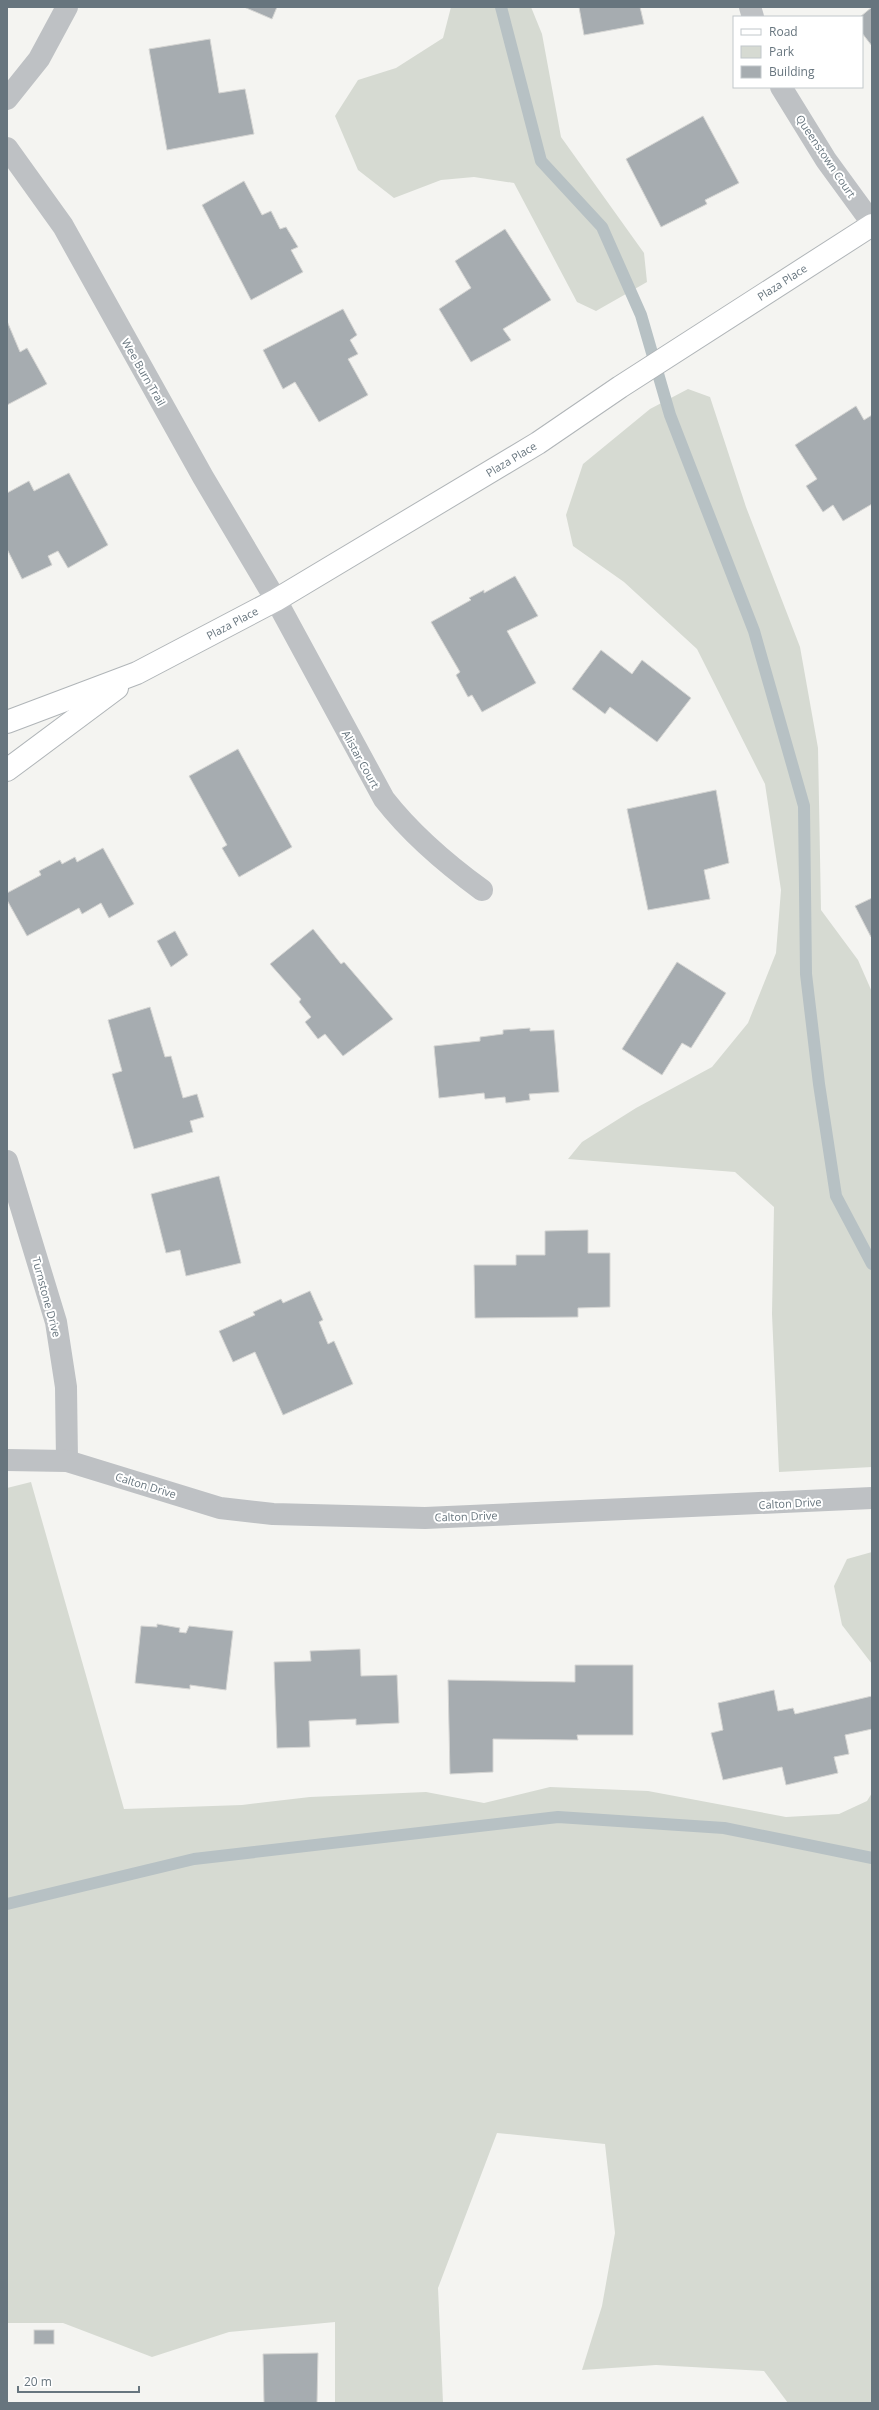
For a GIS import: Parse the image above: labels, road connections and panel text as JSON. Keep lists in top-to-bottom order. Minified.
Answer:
{"streets":{"street":["Queenstown Court","Plaza Place","Wee Burn Trail","Alistar Court","Turnstone Drive","Calton Drive"]},"crossings":[["Queenstown Court","Plaza Place"],["Plaza Place","Wee Burn Trail"],["Plaza Place","Alistar Court"],["Wee Burn Trail","Alistar Court"],["Turnstone Drive","Calton Drive"]],"legend":["Road","Park","Building"],"scale_bar":"20 m"}
